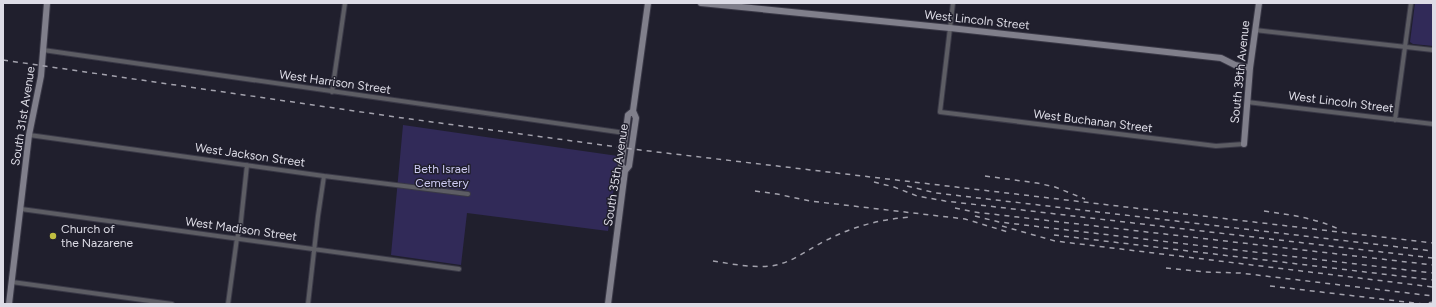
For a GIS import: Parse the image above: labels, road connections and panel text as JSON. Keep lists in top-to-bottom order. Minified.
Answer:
{"streets":{"street":["West Lincoln Street","South 39th Avenue","West Harrison Street","South 31st Avenue","West Buchanan Street","West Jackson Street","South 35th Avenue","West Madison Street"]},"crossings":[["West Lincoln Street","South 39th Avenue"],["West Lincoln Street","West Buchanan Street"],["South 39th Avenue","West Buchanan Street"],["West Harrison Street","South 31st Avenue"],["South 31st Avenue","West Jackson Street"],["South 31st Avenue","West Madison Street"]],"parks":["Beth Israel Cemetery"],"places":["Church of the Nazarene"]}
